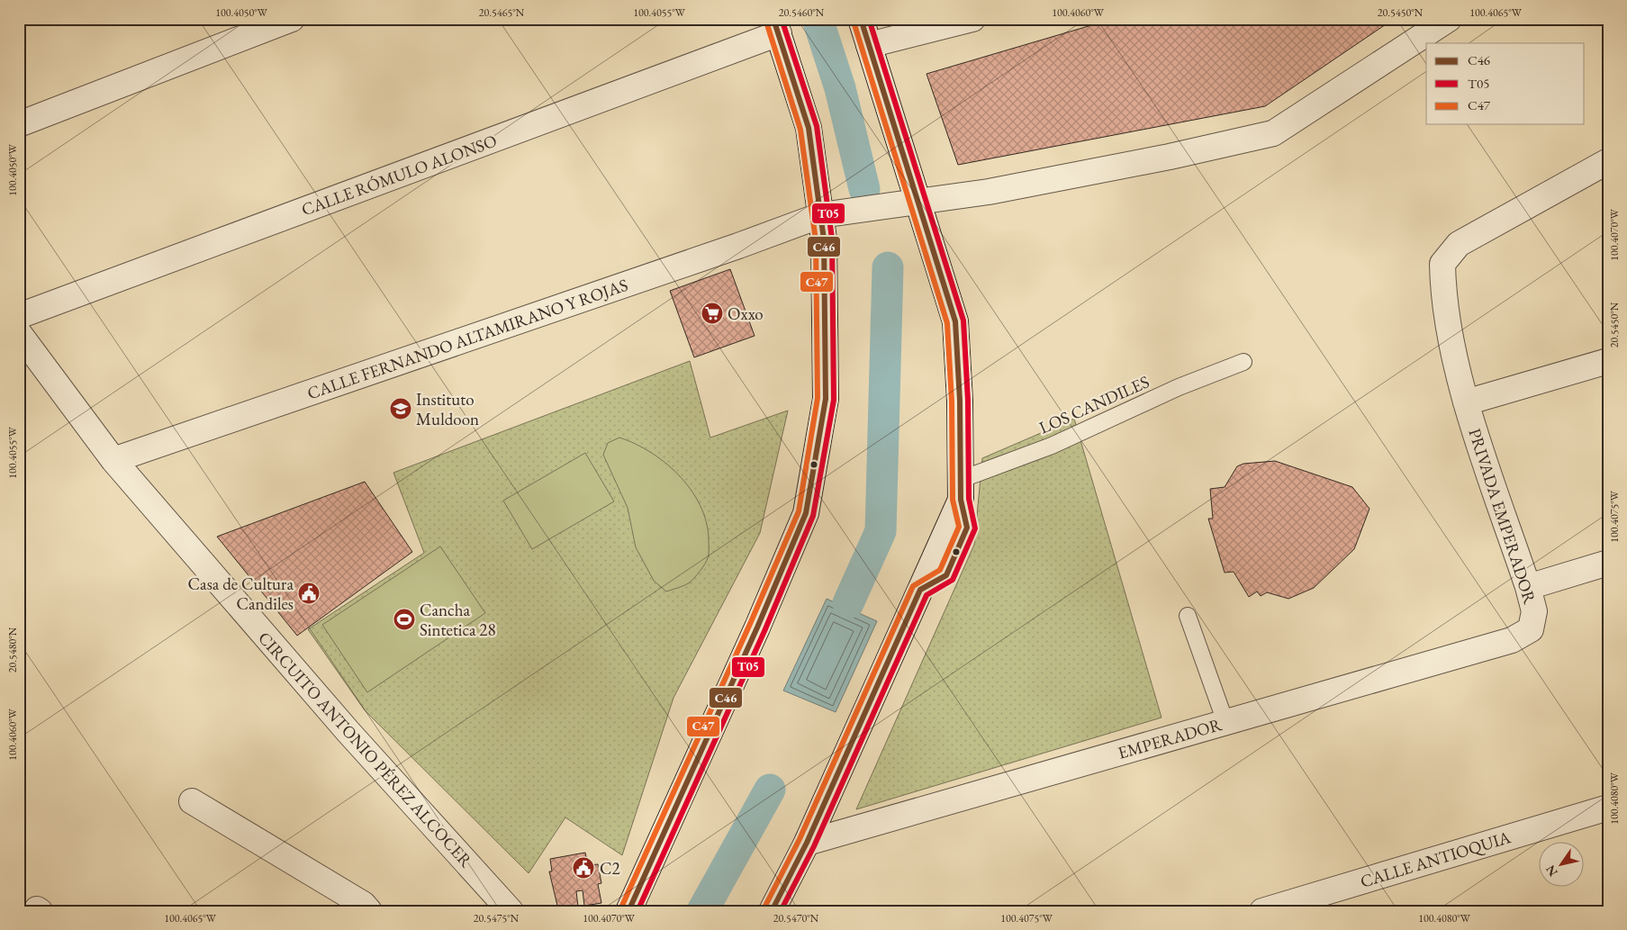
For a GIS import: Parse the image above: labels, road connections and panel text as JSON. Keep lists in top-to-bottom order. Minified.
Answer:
{"streets":{"street":["CALLE RÓMULO ALONSO","CALLE FERNANDO ALTAMIRANO Y ROJAS","PRIVADA EMPERADOR","EMPERADOR","CIRCUITO ANTONIO PÉREZ ALCOCER","CALLE ANTIOQUIA"],"lane":["LOS CANDILES"]},"crossings":[["CALLE FERNANDO ALTAMIRANO Y ROJAS","CIRCUITO ANTONIO PÉREZ ALCOCER"],["PRIVADA EMPERADOR","EMPERADOR"]],"places":{"supermarket":["Oxxo"],"school or university":["Instituto Muldoon"],"public building":["Casa de Cultura Candiles","C2"],"sports":["Cancha Sintetica 28"]},"lines":["transit line C46","transit line T05","transit line C47"],"legend":["C46","T05","C47"],"north":"bottom left","coordinates":["100.4050°W","20.5465°N","100.4055°W","20.5460°N","100.4060°W","20.5450°N","100.4065°W","100.4070°W","100.4075°W","20.5480°N","100.4080°W","20.5475°N","20.5470°N"]}
